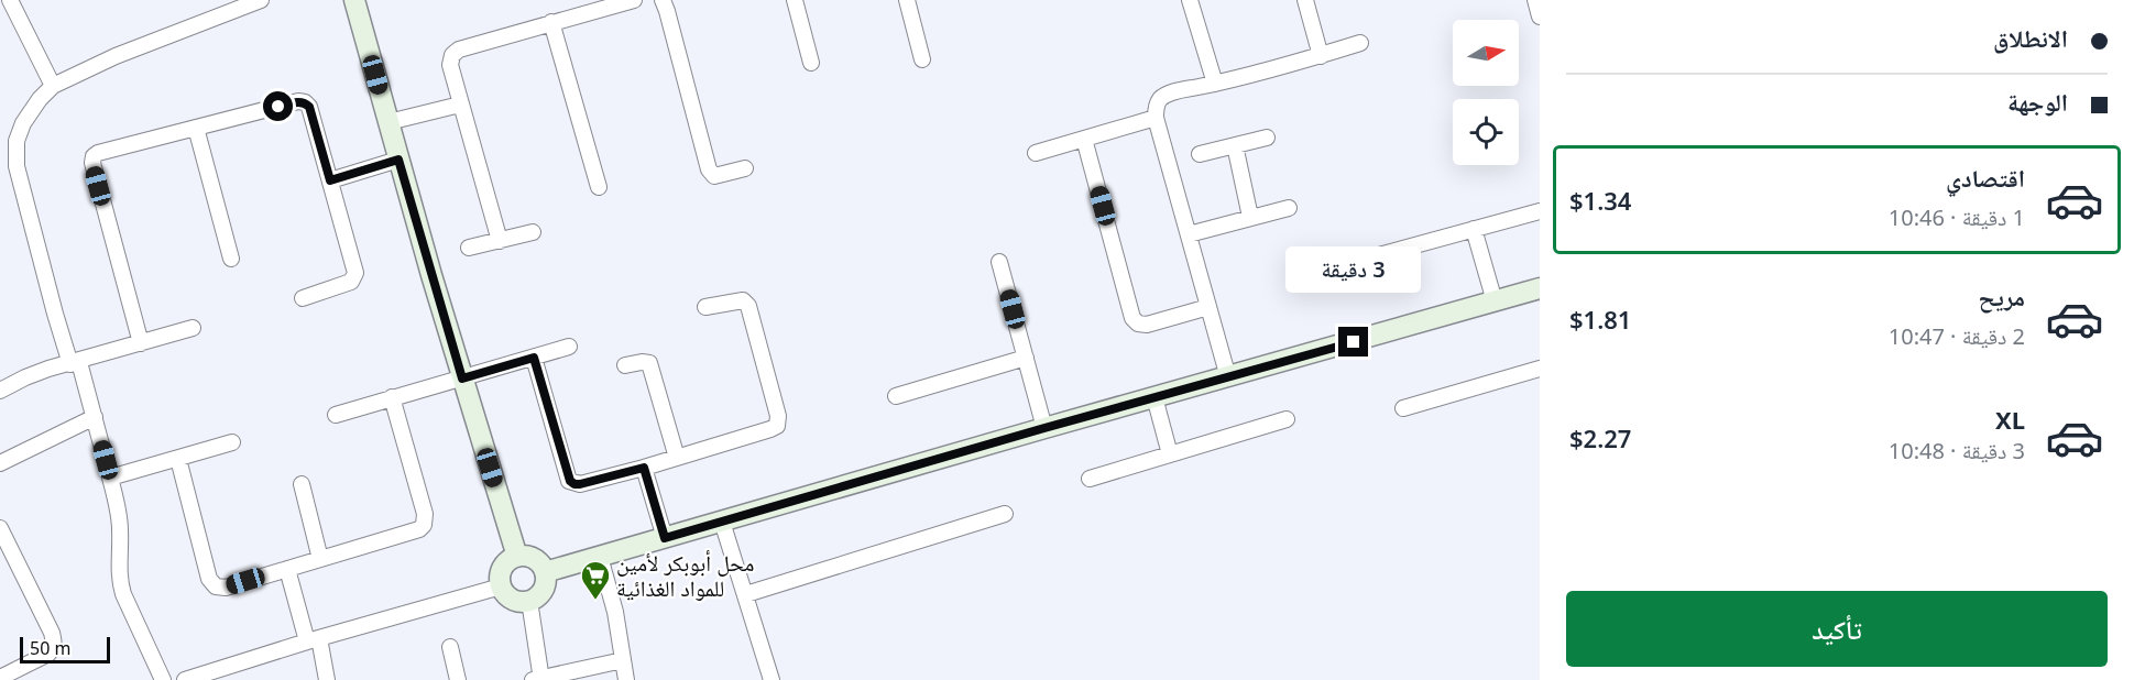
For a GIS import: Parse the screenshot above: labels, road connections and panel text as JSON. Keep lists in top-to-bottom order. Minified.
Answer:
{"places":{"supermarket":["محل أبوبكر لأمين للمواد الغذائية"]},"scale_bar":"50 m","north":"right","page":{"banner":["الانطلاق","الوجهة"],"list":[{"name":"اقتصادي","note":"1 دقيقة · 10:46","value":"$1.34"},{"name":"مريح","note":"2 دقيقة · 10:47","value":"$1.81"},{"name":"XL","note":"3 دقيقة · 10:48","value":"$2.27"}],"bubble":"3 دقيقة","buttons":"تأكيد","scale":"50 m"}}
